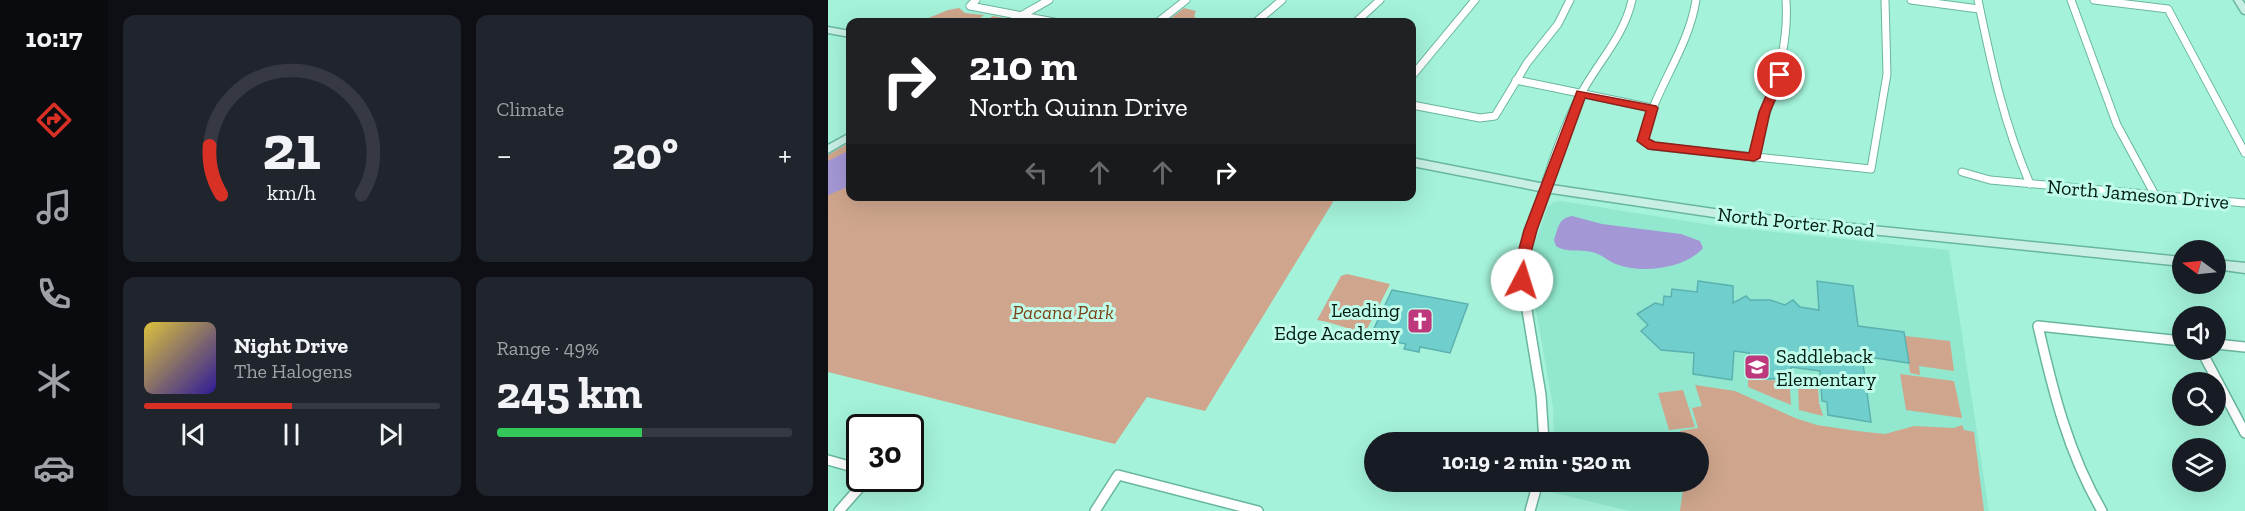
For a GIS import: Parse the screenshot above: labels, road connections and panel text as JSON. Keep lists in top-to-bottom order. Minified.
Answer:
{"streets":{"street":["North Jameson Drive","North Porter Road"]},"parks":["Pacana Park"],"places":{"church":["Leading Edge Academy"],"school or university":["Saddleback Elementary"]},"north":"left","page":{"tabs":"10:17","tile":["Climate",["Range · 49%","245 km"]],"turn":["210 m","North Quinn Drive"],"heat":["−","20°","+"],"song":["Night Drive","The Halogens"],"limit":"30","trip":"10:19 · 2 min · 520 m","gauge":["21","km/h"]}}
